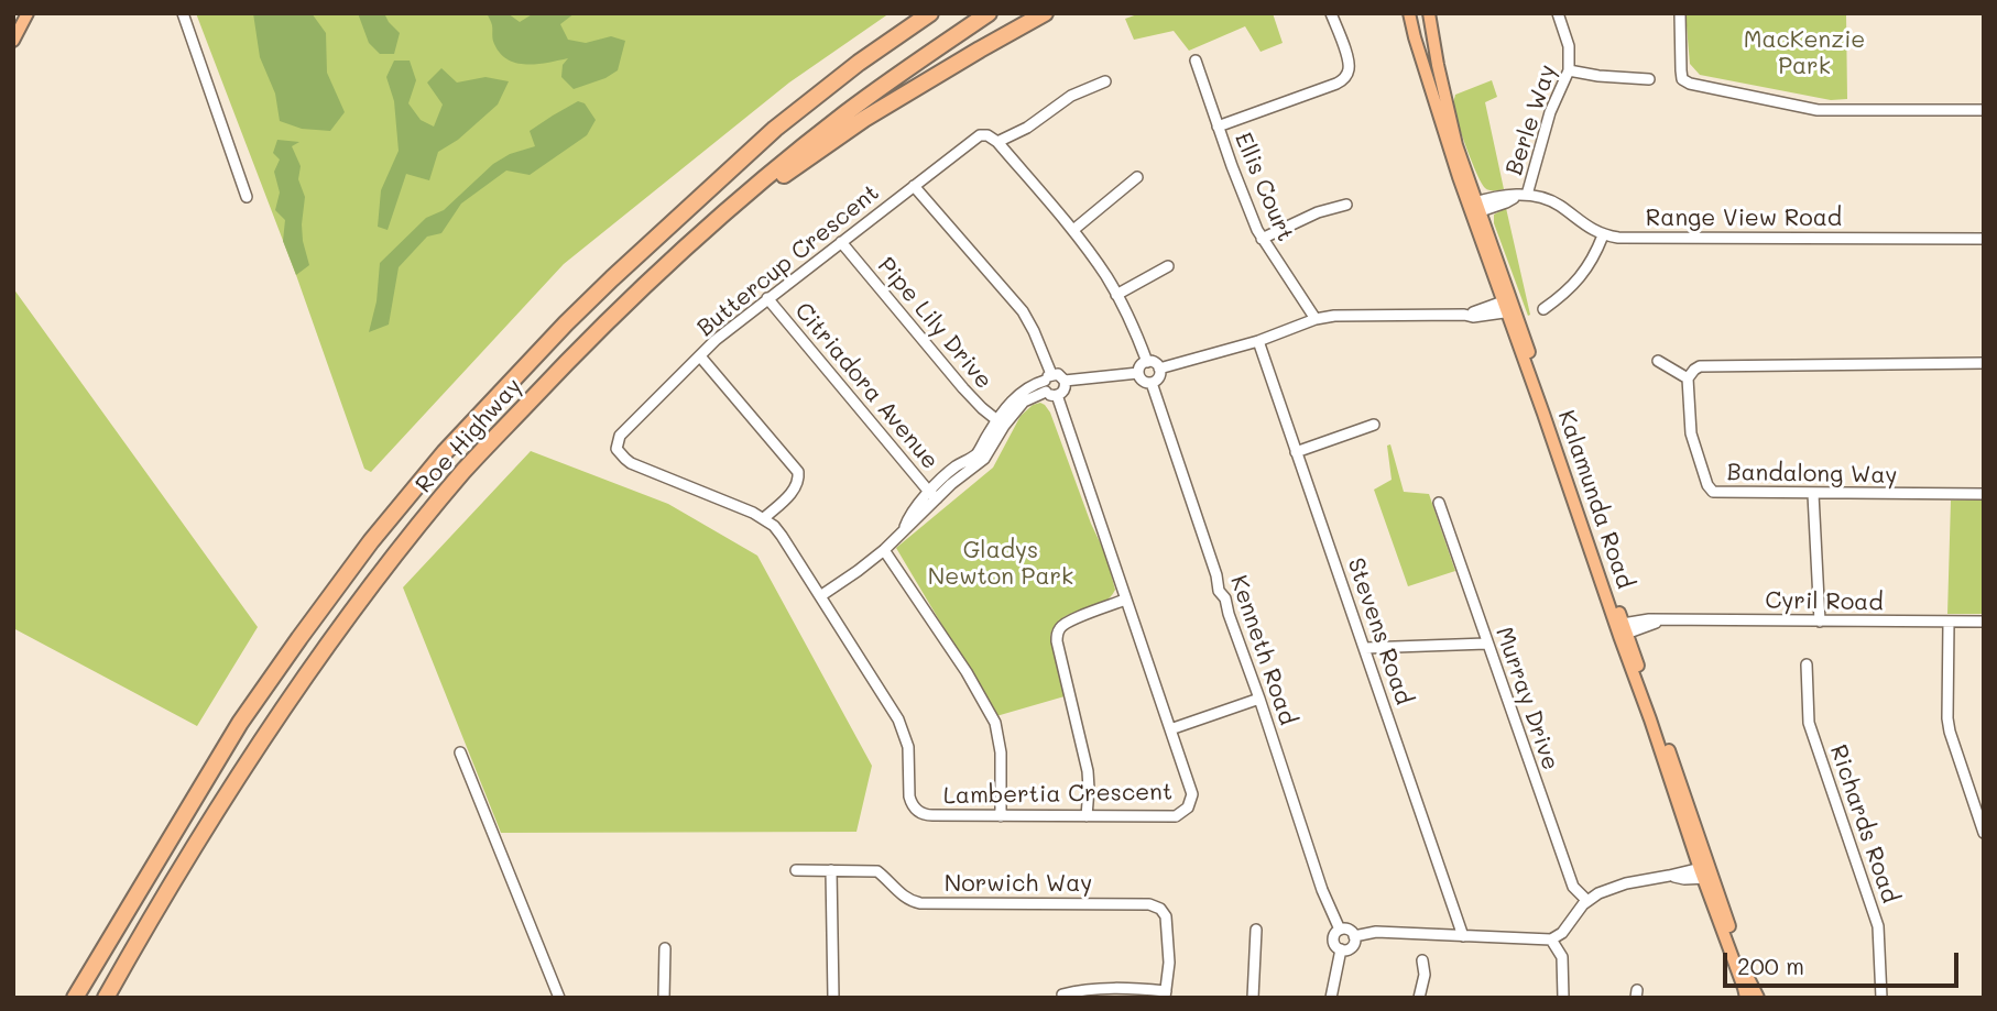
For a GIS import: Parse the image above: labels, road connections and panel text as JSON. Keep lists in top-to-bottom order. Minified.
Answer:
{"streets":{"highway":["Roe Highway"],"main road":["Kalamunda Road"],"street":["Berle Way","Ellis Court","Range View Road","Buttercup Crescent","Pipe Lily Drive","Citriadora Avenue","Bandalong Way","Cyril Road","Stevens Road","Kenneth Road","Murray Drive","Lambertia Crescent","Richards Road","Norwich Way"]},"crossings":[["Berle Way","Range View Road"],["Buttercup Crescent","Pipe Lily Drive"],["Buttercup Crescent","Citriadora Avenue"],["Buttercup Crescent","Lambertia Crescent"],["Kalamunda Road","Cyril Road"]],"parks":["MacKenzie Park","Gladys Newton Park"],"scale_bar":"200 m"}
